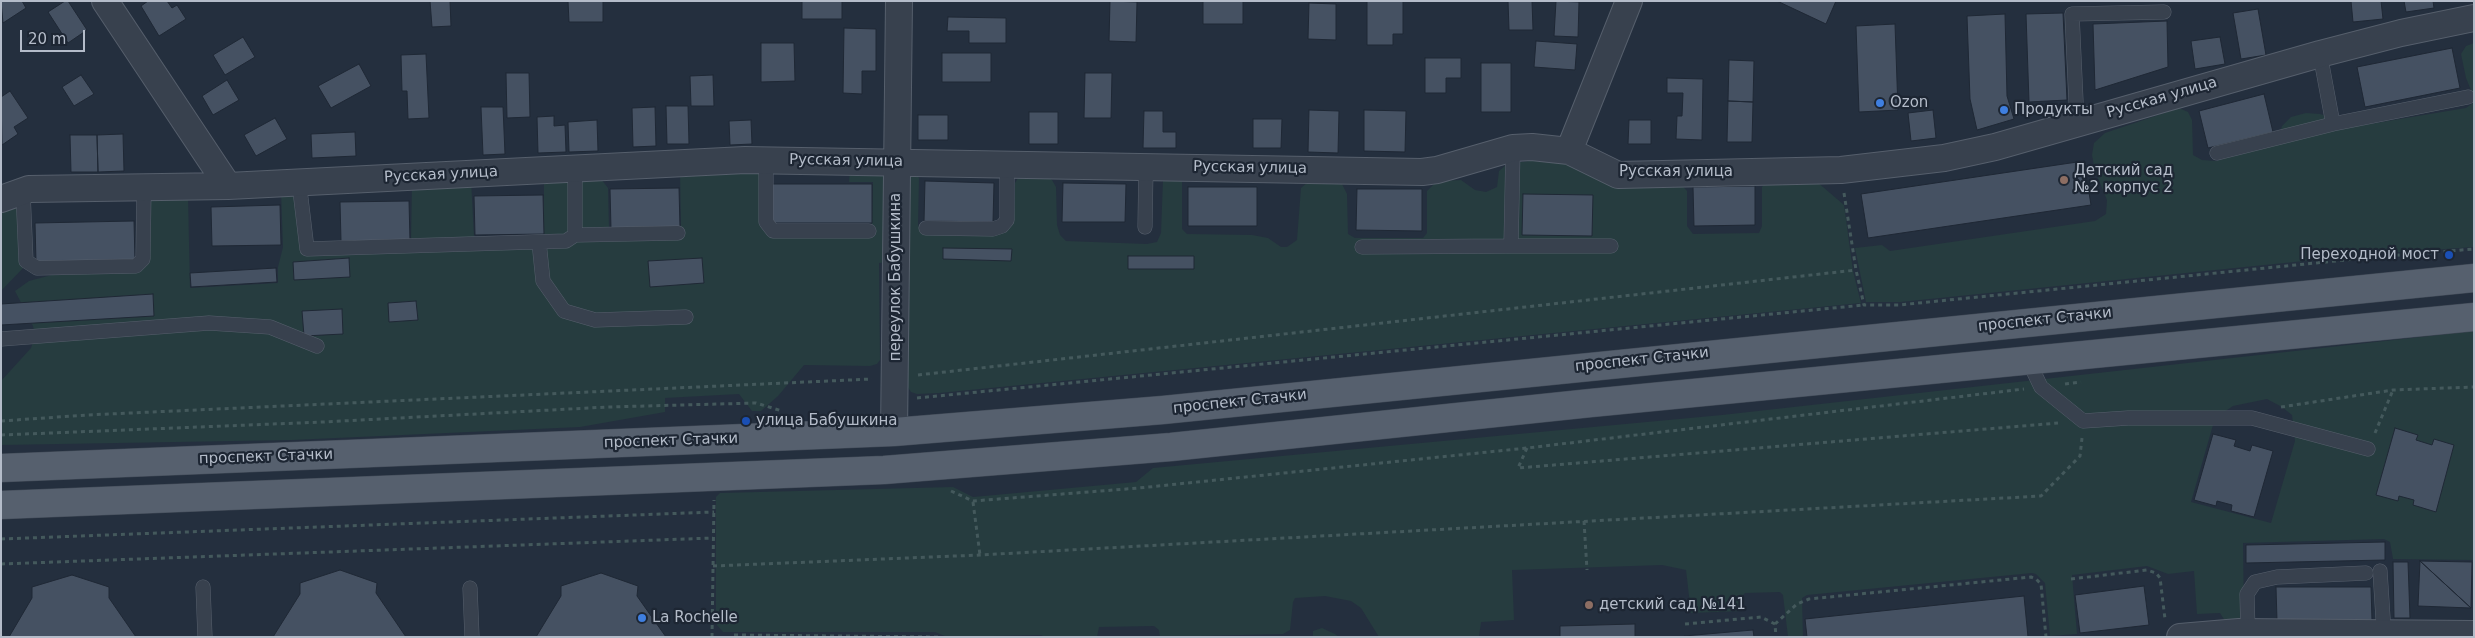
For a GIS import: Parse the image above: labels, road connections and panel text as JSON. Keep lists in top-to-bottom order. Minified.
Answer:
{"streets":{"main road":["проспект Стачки"],"street":["Русская улица","переулок Бабушкина"]},"crossings":[["Русская улица","переулок Бабушкина"],["переулок Бабушкина","проспект Стачки"]],"places":["Ozon","Продукты","Детский сад №2 корпус 2","Переходной мост","улица Бабушкина","детский сад №141","La Rochelle"],"scale_bar":"20 m"}
